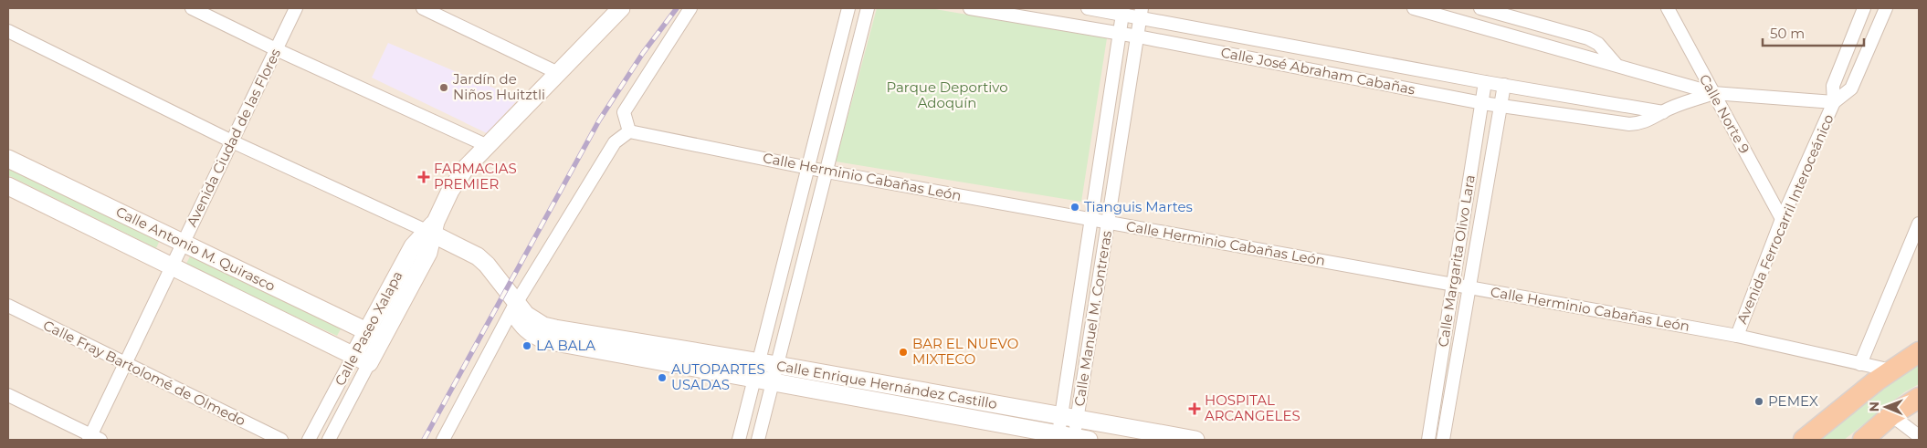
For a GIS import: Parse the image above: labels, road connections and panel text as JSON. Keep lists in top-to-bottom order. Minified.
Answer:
{"streets":{"main road":["Calle Antonio M. Quirasco","Calle Paseo Xalapa","Calle Enrique Hernández Castillo"],"street":["Calle José Abraham Cabañas","Calle Norte 9","Avenida Ciudad de las Flores","Calle Herminio Cabañas León","Avenida Ferrocarril Interoceánico","Calle Margarita Olivo Lara","Calle Manuel M. Contreras","Calle Fray Bartolomé de Olmedo"]},"crossings":[["Calle José Abraham Cabañas","Calle Norte 9"],["Calle José Abraham Cabañas","Calle Margarita Olivo Lara"],["Calle José Abraham Cabañas","Calle Manuel M. Contreras"],["Calle Norte 9","Avenida Ferrocarril Interoceánico"],["Avenida Ciudad de las Flores","Calle Antonio M. Quirasco"],["Avenida Ciudad de las Flores","Calle Fray Bartolomé de Olmedo"],["Calle Herminio Cabañas León","Avenida Ferrocarril Interoceánico"],["Calle Herminio Cabañas León","Calle Margarita Olivo Lara"],["Calle Herminio Cabañas León","Calle Manuel M. Contreras"],["Calle Antonio M. Quirasco","Calle Paseo Xalapa"],["Calle Manuel M. Contreras","Calle Enrique Hernández Castillo"],["Calle Paseo Xalapa","Calle Enrique Hernández Castillo"]],"parks":["Parque Deportivo Adoquín"],"places":{"other":["Jardín de Niños Huitztli","Tianguis Martes","LA BALA","BAR EL NUEVO MIXTECO","AUTOPARTES USADAS","PEMEX"],"health":["FARMACIAS PREMIER","HOSPITAL ARCANGELES"]},"scale_bar":"50 m","north":"left"}
